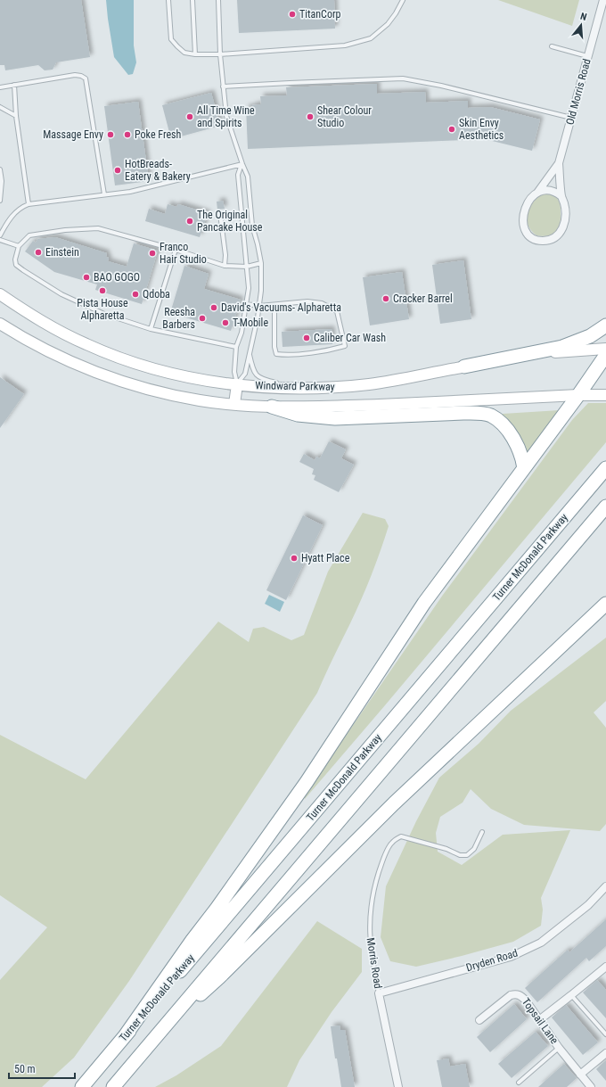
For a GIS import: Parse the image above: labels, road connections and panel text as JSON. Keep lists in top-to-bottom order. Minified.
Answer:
{"streets":{"highway":["Turner McDonald Parkway"],"main road":["Windward Parkway"],"street":["Old Morris Road","Dryden Road","Morris Road","Topsail Lane"]},"crossings":[["Dryden Road","Morris Road"]],"places":["TitanCorp","All Time Wine and Spirits","Shear Colour Studio","Skin Envy Aesthetics","Massage Envy","Poke Fresh","HotBreads- Eatery & Bakery","The Original Pancake House","Einstein","Franco Hair Studio","BAO GOGO","Pista House Alpharetta","Qdoba","Cracker Barrel","David's Vacuums- Alpharetta","Reesha Barbers","T-Mobile","Caliber Car Wash","Hyatt Place"],"scale_bar":"50 m","north":"top"}
